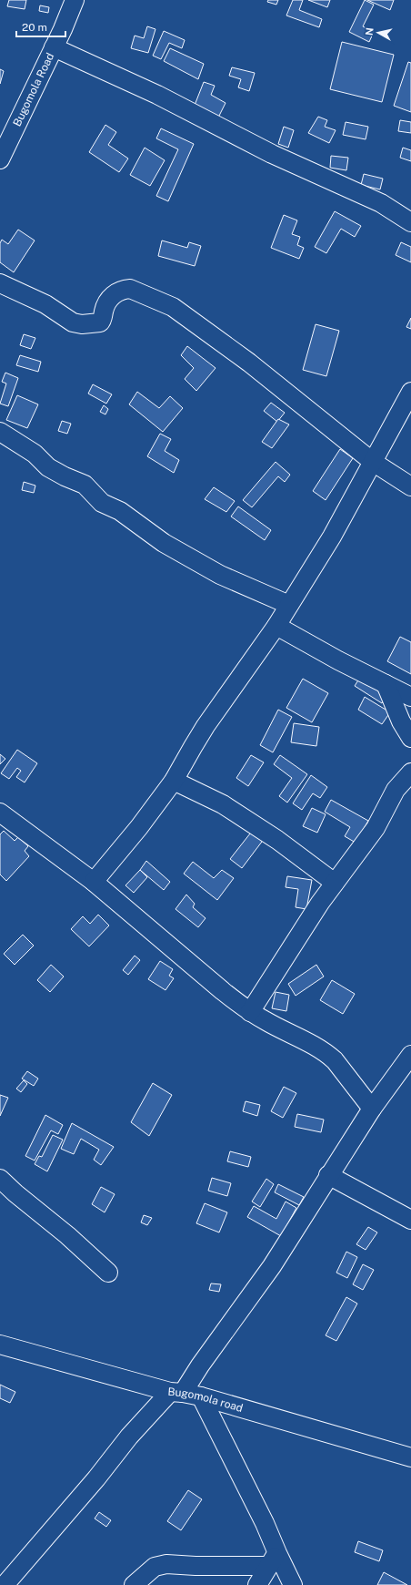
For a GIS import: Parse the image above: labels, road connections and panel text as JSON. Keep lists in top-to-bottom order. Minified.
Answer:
{"streets":{"street":["Bugomola Road","Bugomola road"]},"scale_bar":"20 m","north":"left"}
